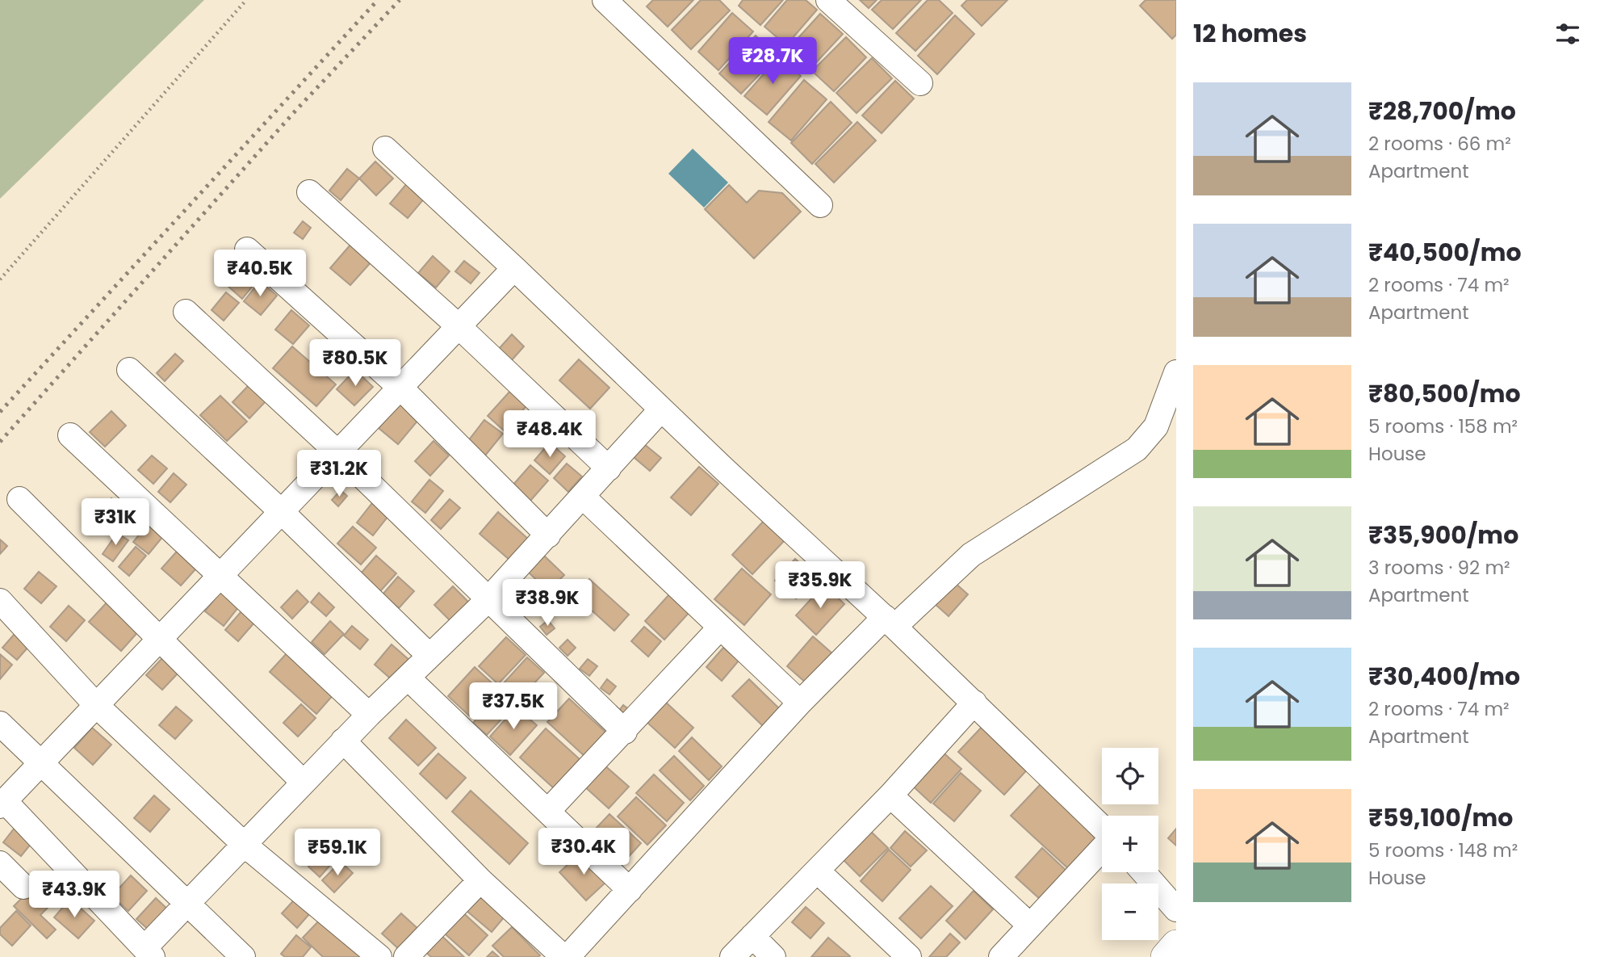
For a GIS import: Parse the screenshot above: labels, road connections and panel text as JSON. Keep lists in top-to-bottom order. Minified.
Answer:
{"page":{"heading":"12 homes","price":["₹28.7K","₹40.5K","₹80.5K","₹48.4K","₹31.2K","₹31K","₹35.9K","₹38.9K","₹37.5K","₹30.4K","₹59.1K","₹43.9K"],"list":[{"name":"₹28,700/mo","note":"2 rooms · 66 m² · Apartment"},{"name":"₹40,500/mo","note":"2 rooms · 74 m² · Apartment"},{"name":"₹80,500/mo","note":"5 rooms · 158 m² · House"},{"name":"₹35,900/mo","note":"3 rooms · 92 m² · Apartment"},{"name":"₹30,400/mo","note":"2 rooms · 74 m² · Apartment"},{"name":"₹59,100/mo","note":"5 rooms · 148 m² · House"}],"map_buttons":["+","−"]}}
